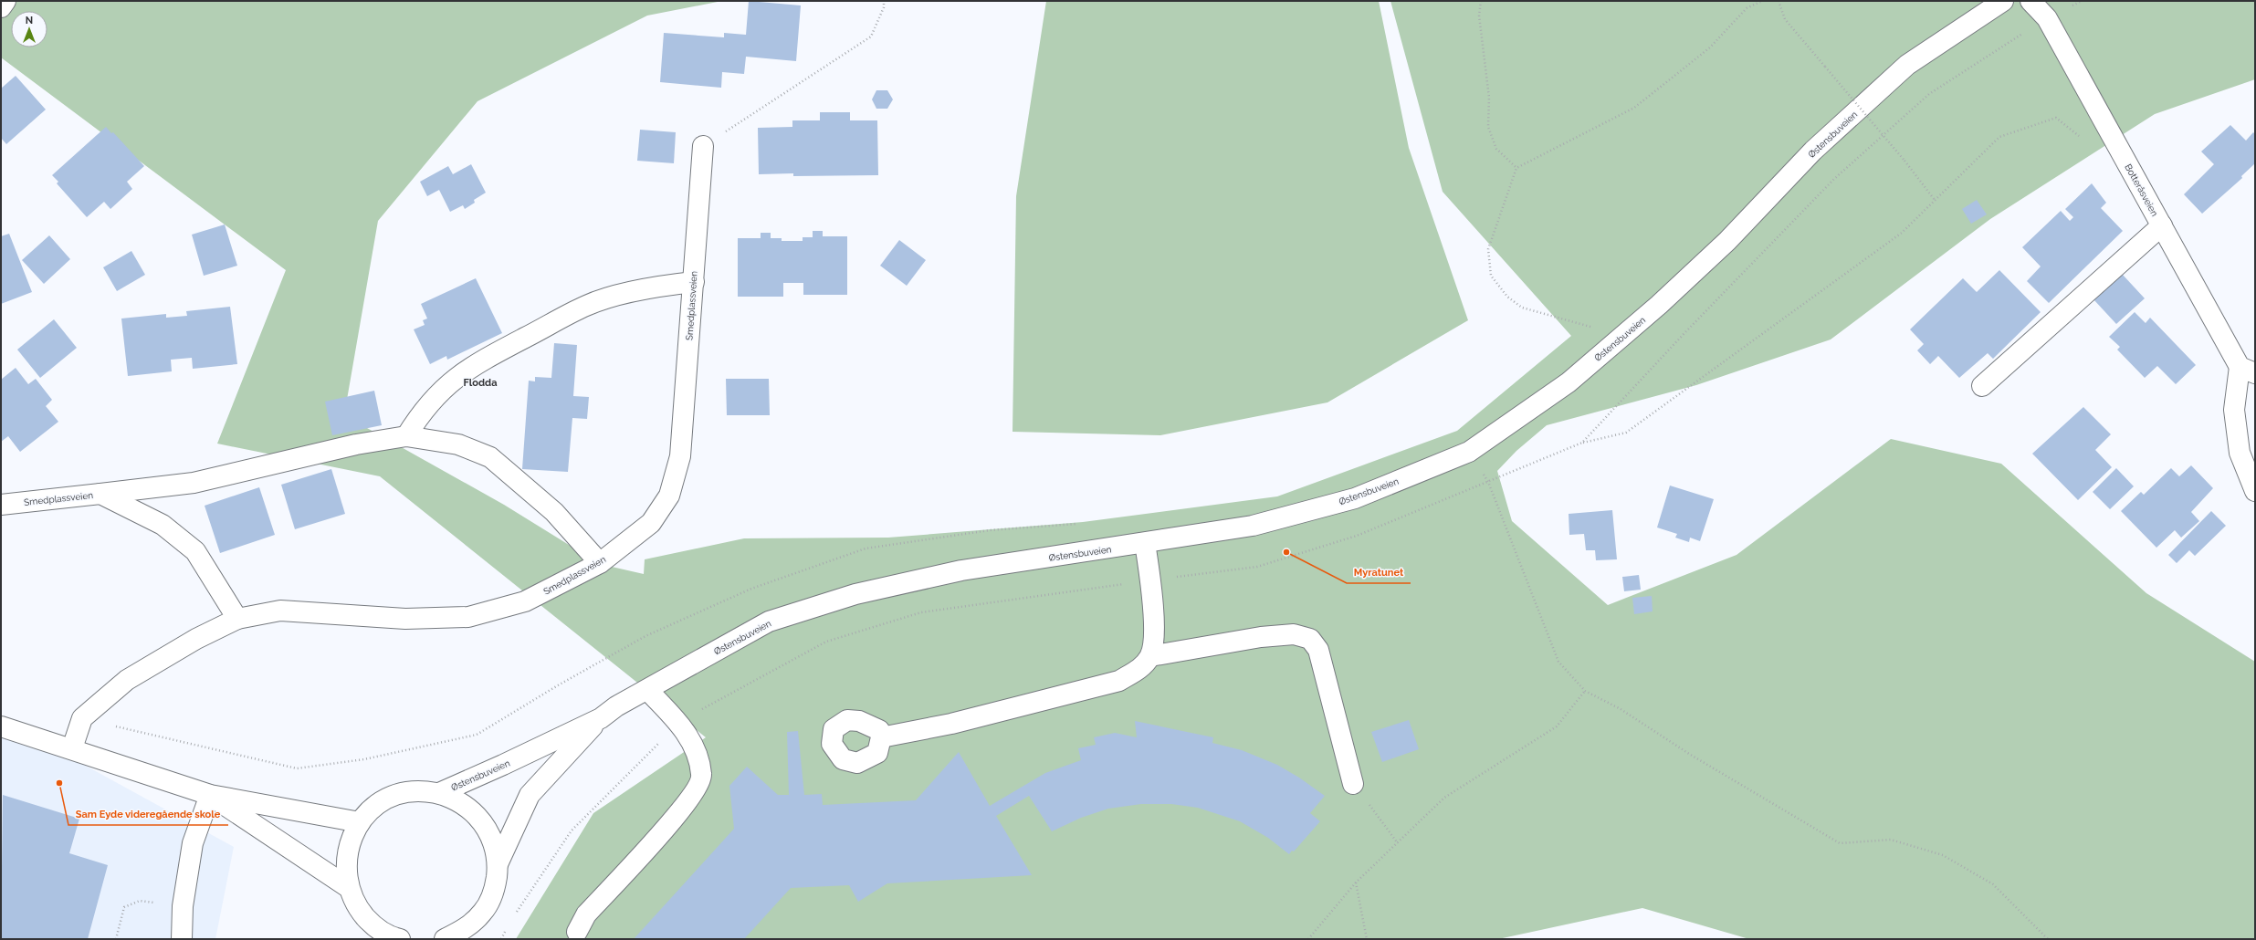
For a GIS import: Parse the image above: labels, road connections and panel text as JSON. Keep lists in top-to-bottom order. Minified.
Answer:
{"streets":{"street":["Østensbuveien","Botteråsveien","Smedplassveien"]},"districts":["Flodda"],"places":["Myratunet","Sam Eyde videregående skole"],"north":"top"}
